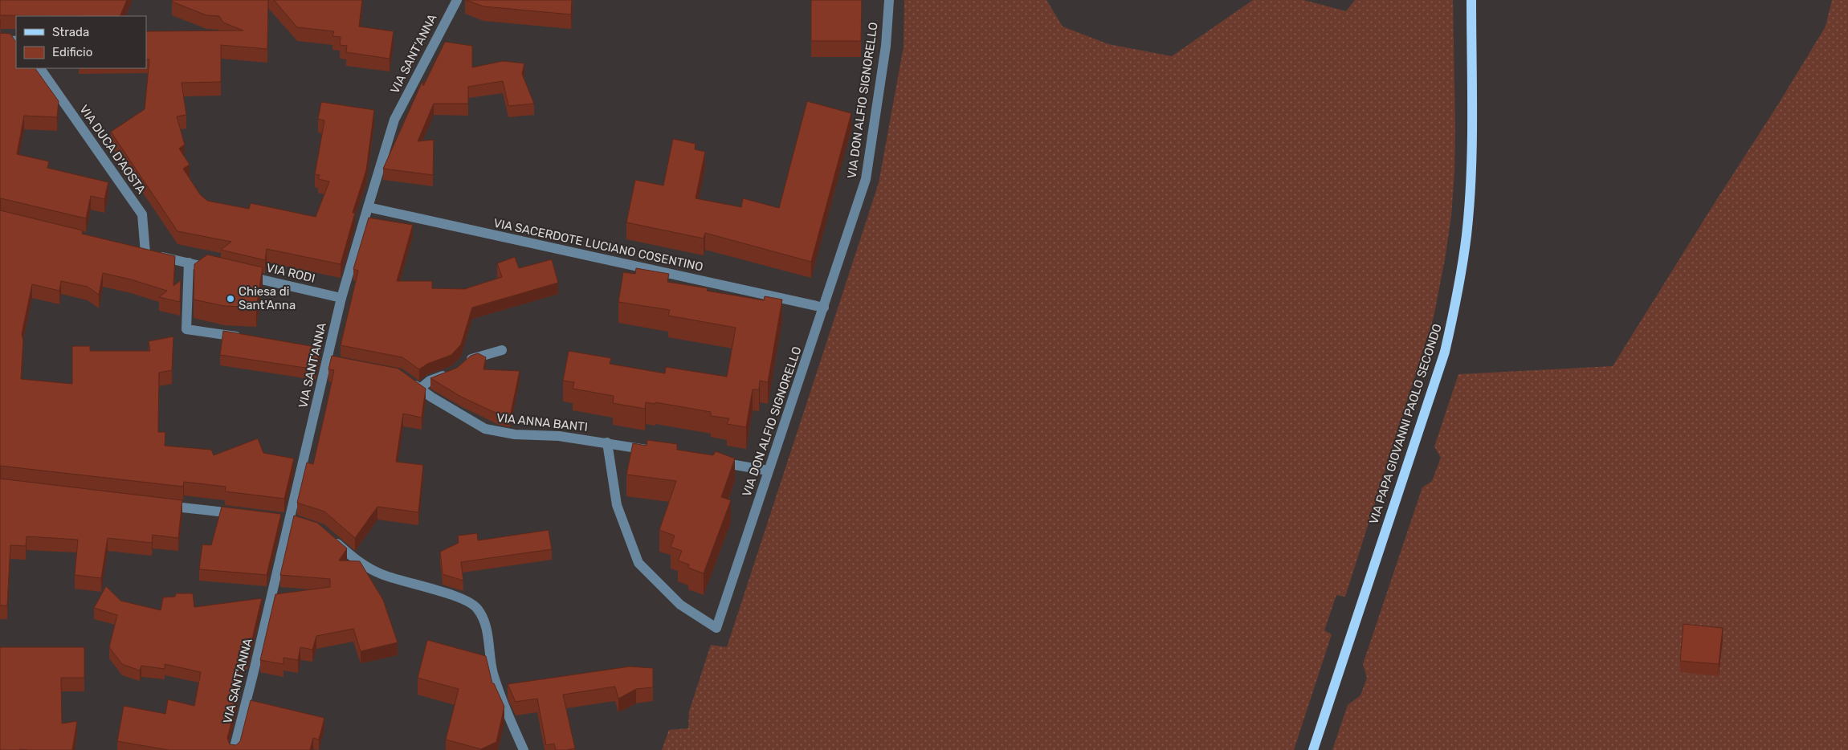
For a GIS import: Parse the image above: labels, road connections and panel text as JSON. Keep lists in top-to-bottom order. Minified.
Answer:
{"streets":{"main road":["VIA PAPA GIOVANNI PAOLO SECONDO"],"street":["VIA SANT'ANNA","VIA DON ALFIO SIGNORELLO","VIA DUCA D'AOSTA","VIA SACERDOTE LUCIANO COSENTINO","VIA RODI","VIA ANNA BANTI"]},"crossings":[["VIA SANT'ANNA","VIA SACERDOTE LUCIANO COSENTINO"],["VIA SANT'ANNA","VIA RODI"],["VIA DON ALFIO SIGNORELLO","VIA SACERDOTE LUCIANO COSENTINO"],["VIA DON ALFIO SIGNORELLO","VIA ANNA BANTI"]],"places":["Chiesa di Sant'Anna"],"legend":["Strada","Edificio"]}
